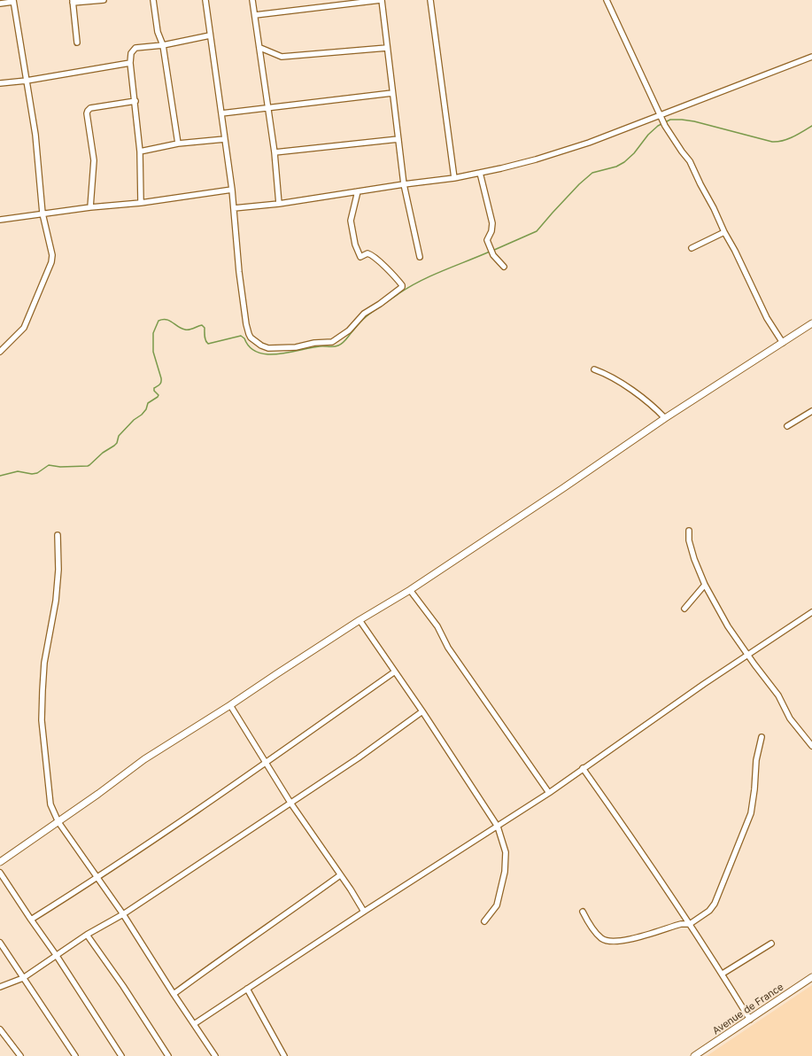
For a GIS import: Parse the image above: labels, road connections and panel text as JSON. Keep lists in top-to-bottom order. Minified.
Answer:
{"streets":{"street":["Avenue de France"]}}
